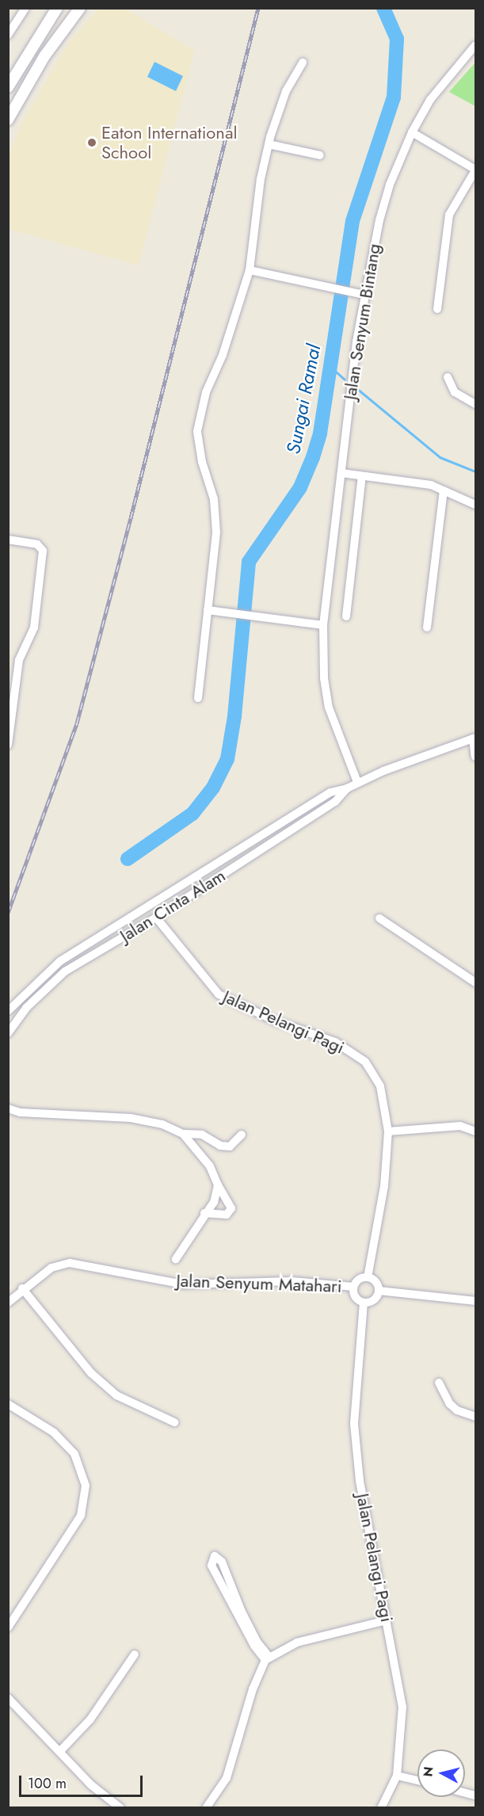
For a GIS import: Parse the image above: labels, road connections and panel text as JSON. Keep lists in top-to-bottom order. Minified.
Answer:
{"streets":{"street":["Jalan Senyum Bintang","Jalan Cinta Alam","Jalan Pelangi Pagi","Jalan Senyum Matahari"]},"crossings":[["Jalan Senyum Bintang","Jalan Cinta Alam"],["Jalan Cinta Alam","Jalan Pelangi Pagi"],["Jalan Pelangi Pagi","Jalan Senyum Matahari"]],"water":["Sungai Ramal"],"places":["Eaton International School"],"scale_bar":"100 m","north":"left"}
